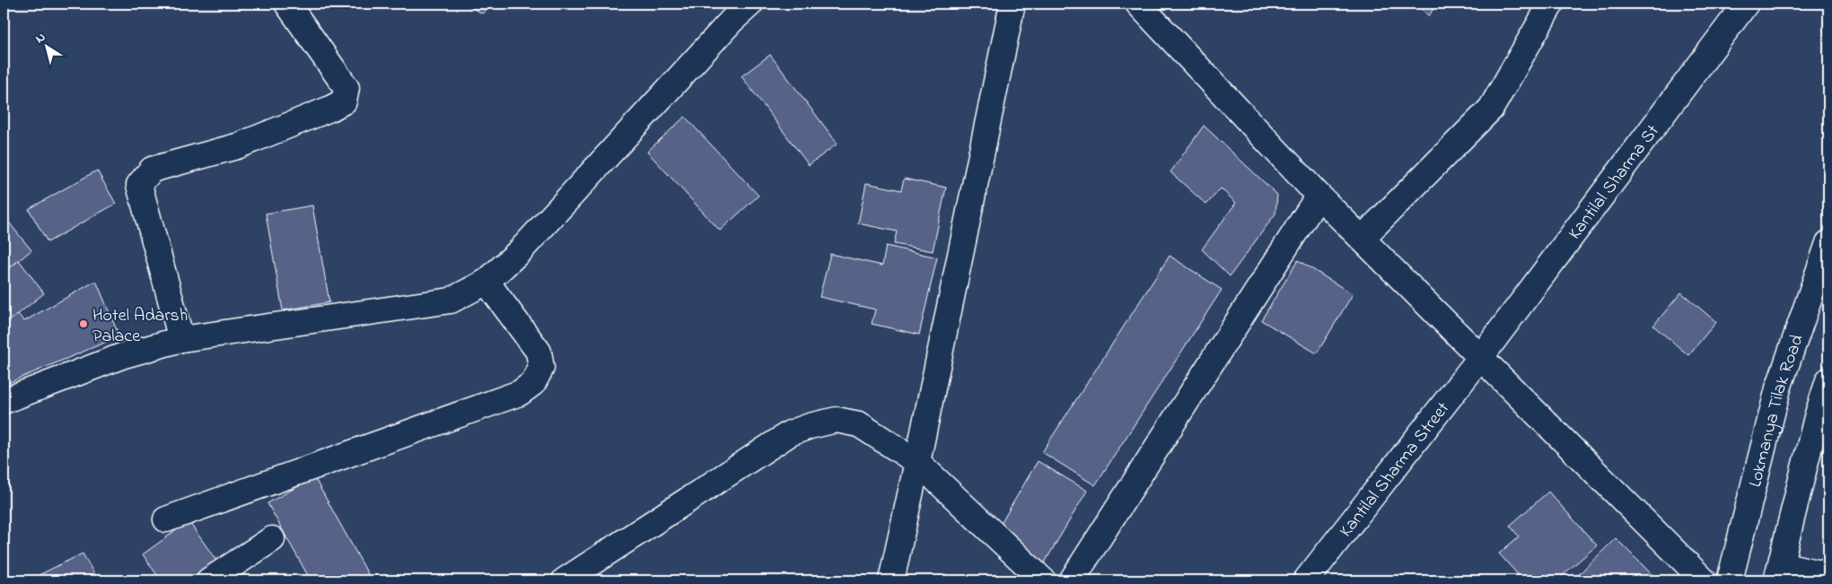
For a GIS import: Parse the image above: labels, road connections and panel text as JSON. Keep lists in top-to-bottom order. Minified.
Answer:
{"streets":{"street":["Kantilal Sharma St","Lokmanya Tilak Road","Kantilal Sharma Street"]},"crossings":[["Kantilal Sharma St","Kantilal Sharma Street"]],"places":["Hotel Adarsh Palace"],"north":"top left"}
